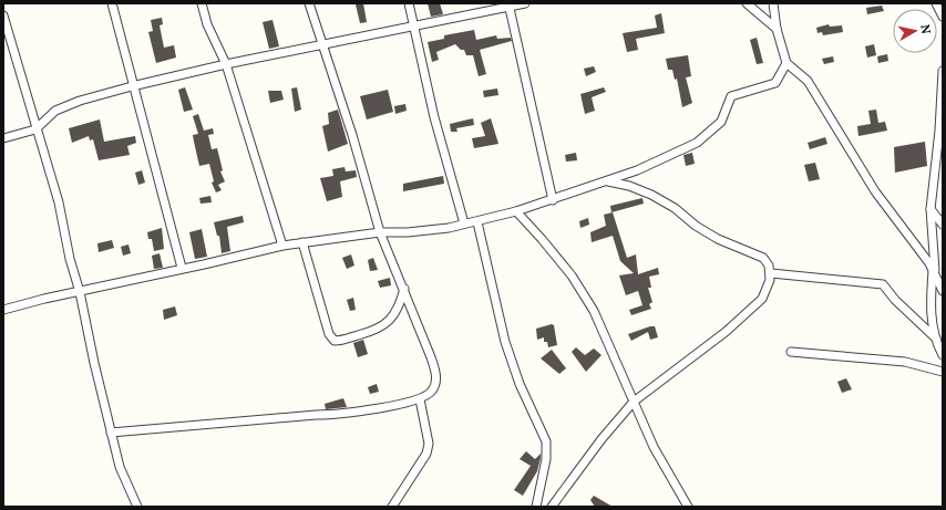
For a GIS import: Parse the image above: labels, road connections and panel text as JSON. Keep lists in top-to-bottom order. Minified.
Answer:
{"north":"right"}
